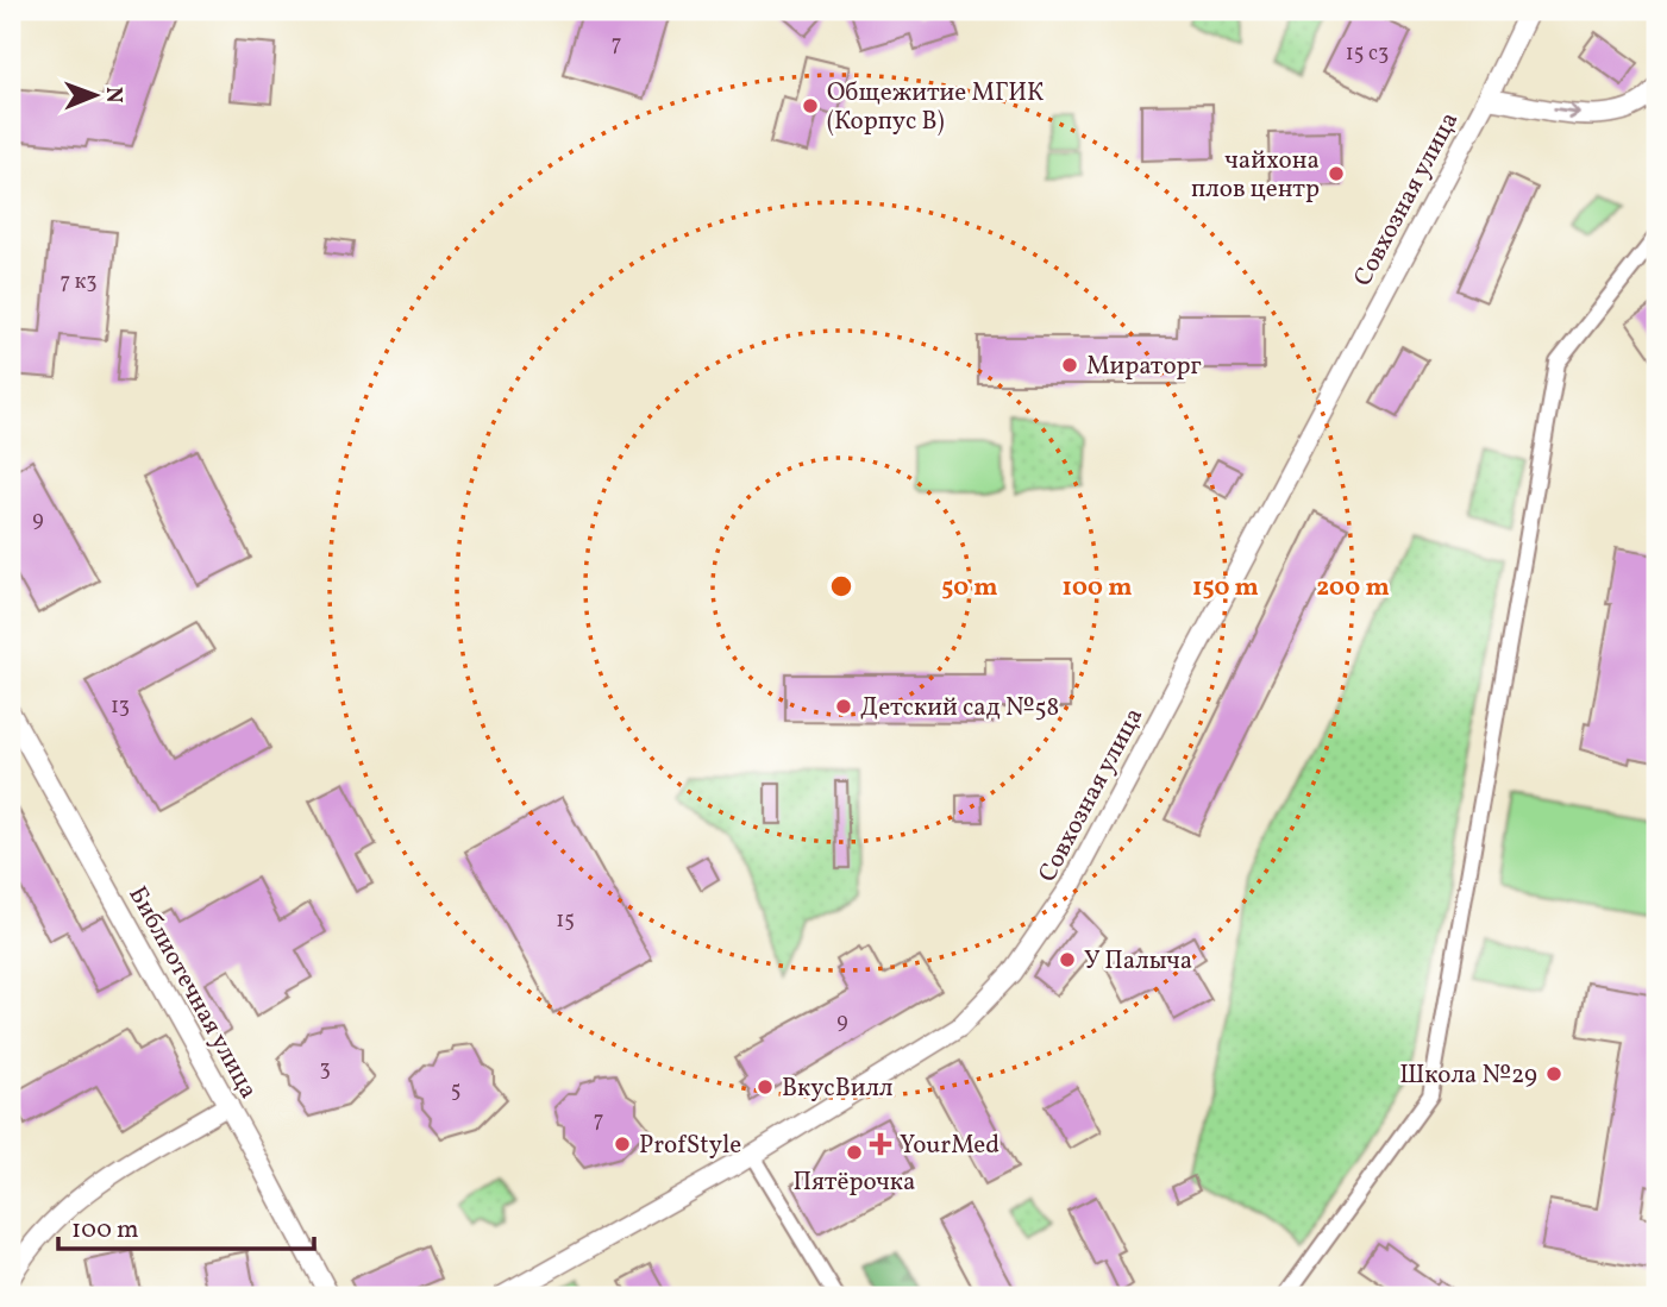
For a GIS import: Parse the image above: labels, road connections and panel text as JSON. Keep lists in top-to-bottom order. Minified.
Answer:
{"streets":{"street":["Совхозная улица","Библиотечная улица"]},"places":{"other":["Общежитие МГИК (Корпус В)","чайхона плов центр","Мираторг","Детский сад №58","У Палыча","Школа №29","ВкусВилл","ProfStyle","Пятёрочка"],"health":["YourMed"]},"house_numbers":["7","15 с3","7 к3","9","13","15","9","3","5","7"],"scale_bar":"100 m","north":"right","rings":["50 m","100 m","150 m","200 m"]}
